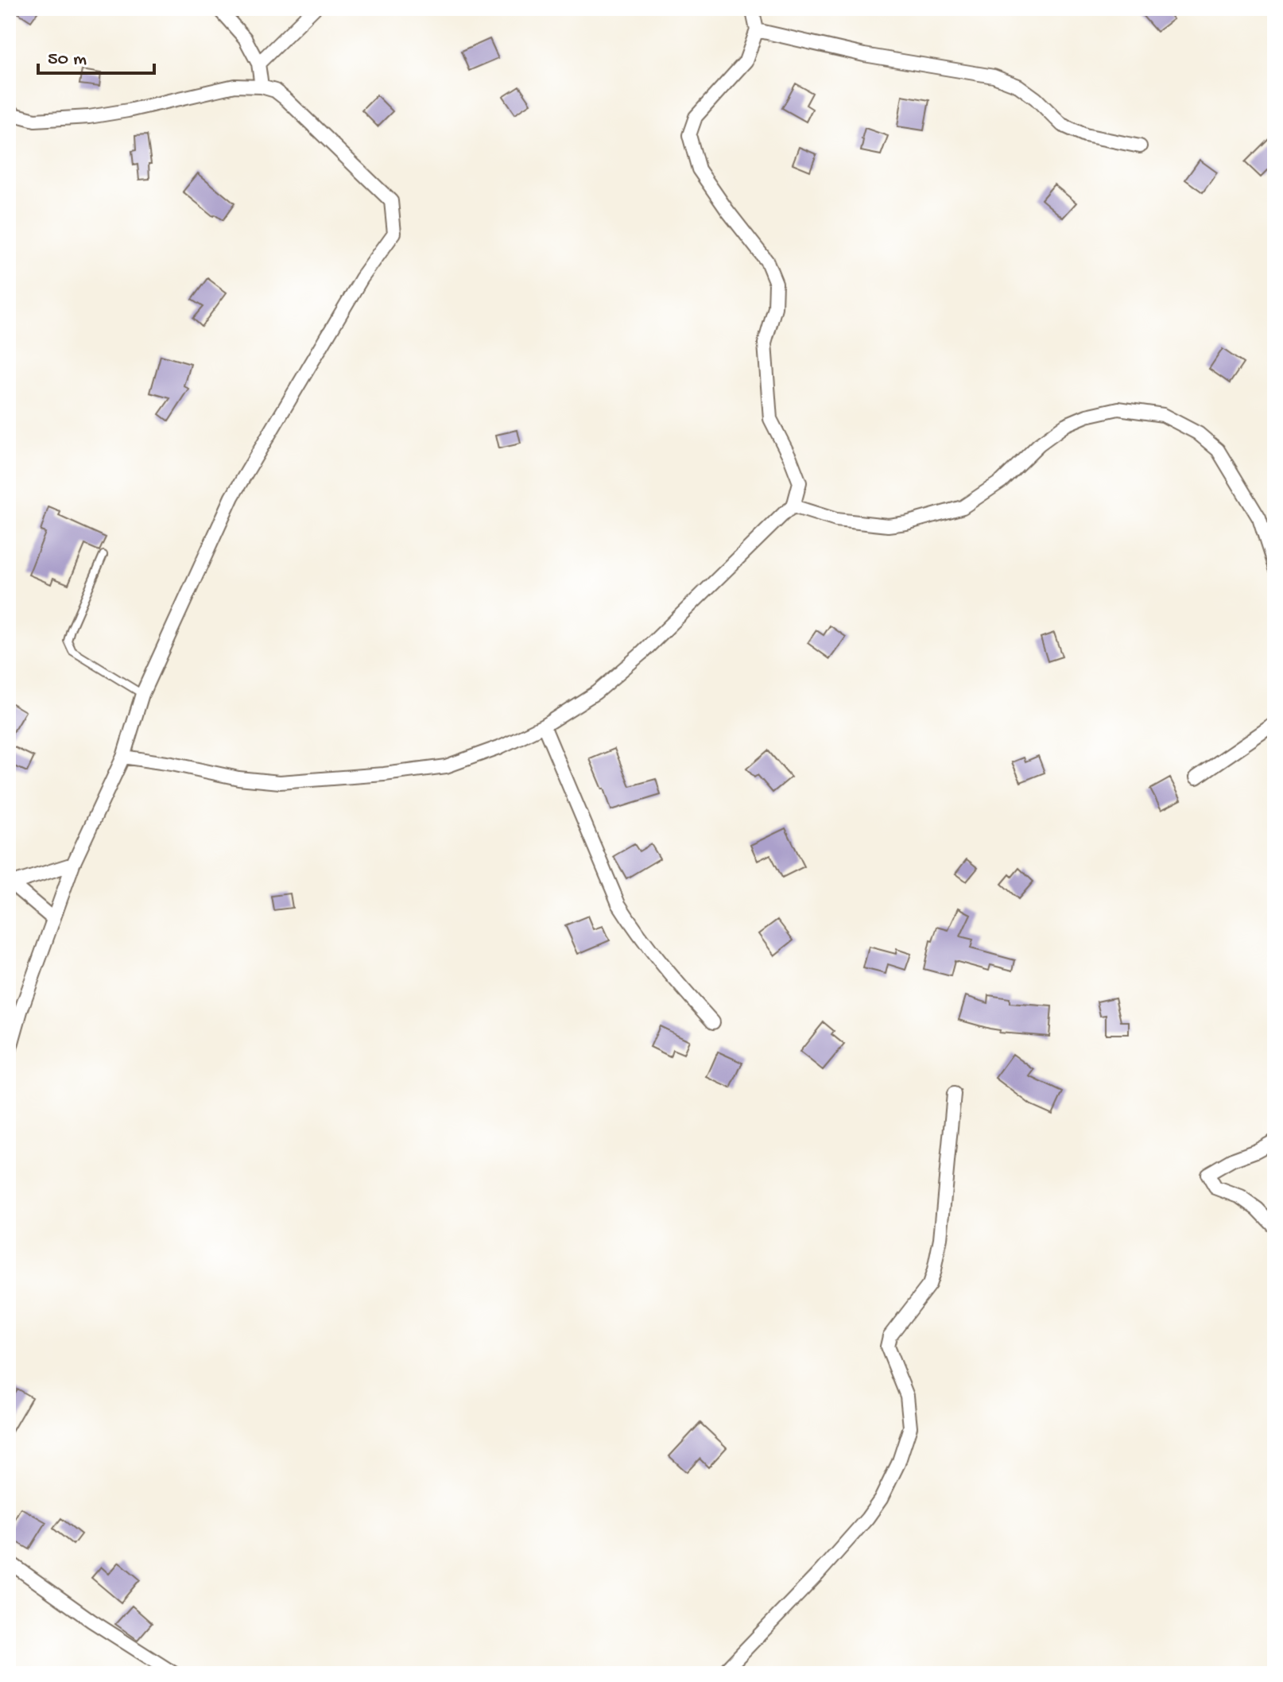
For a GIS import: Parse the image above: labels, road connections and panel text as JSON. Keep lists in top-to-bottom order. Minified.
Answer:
{"scale_bar":"50 m"}
